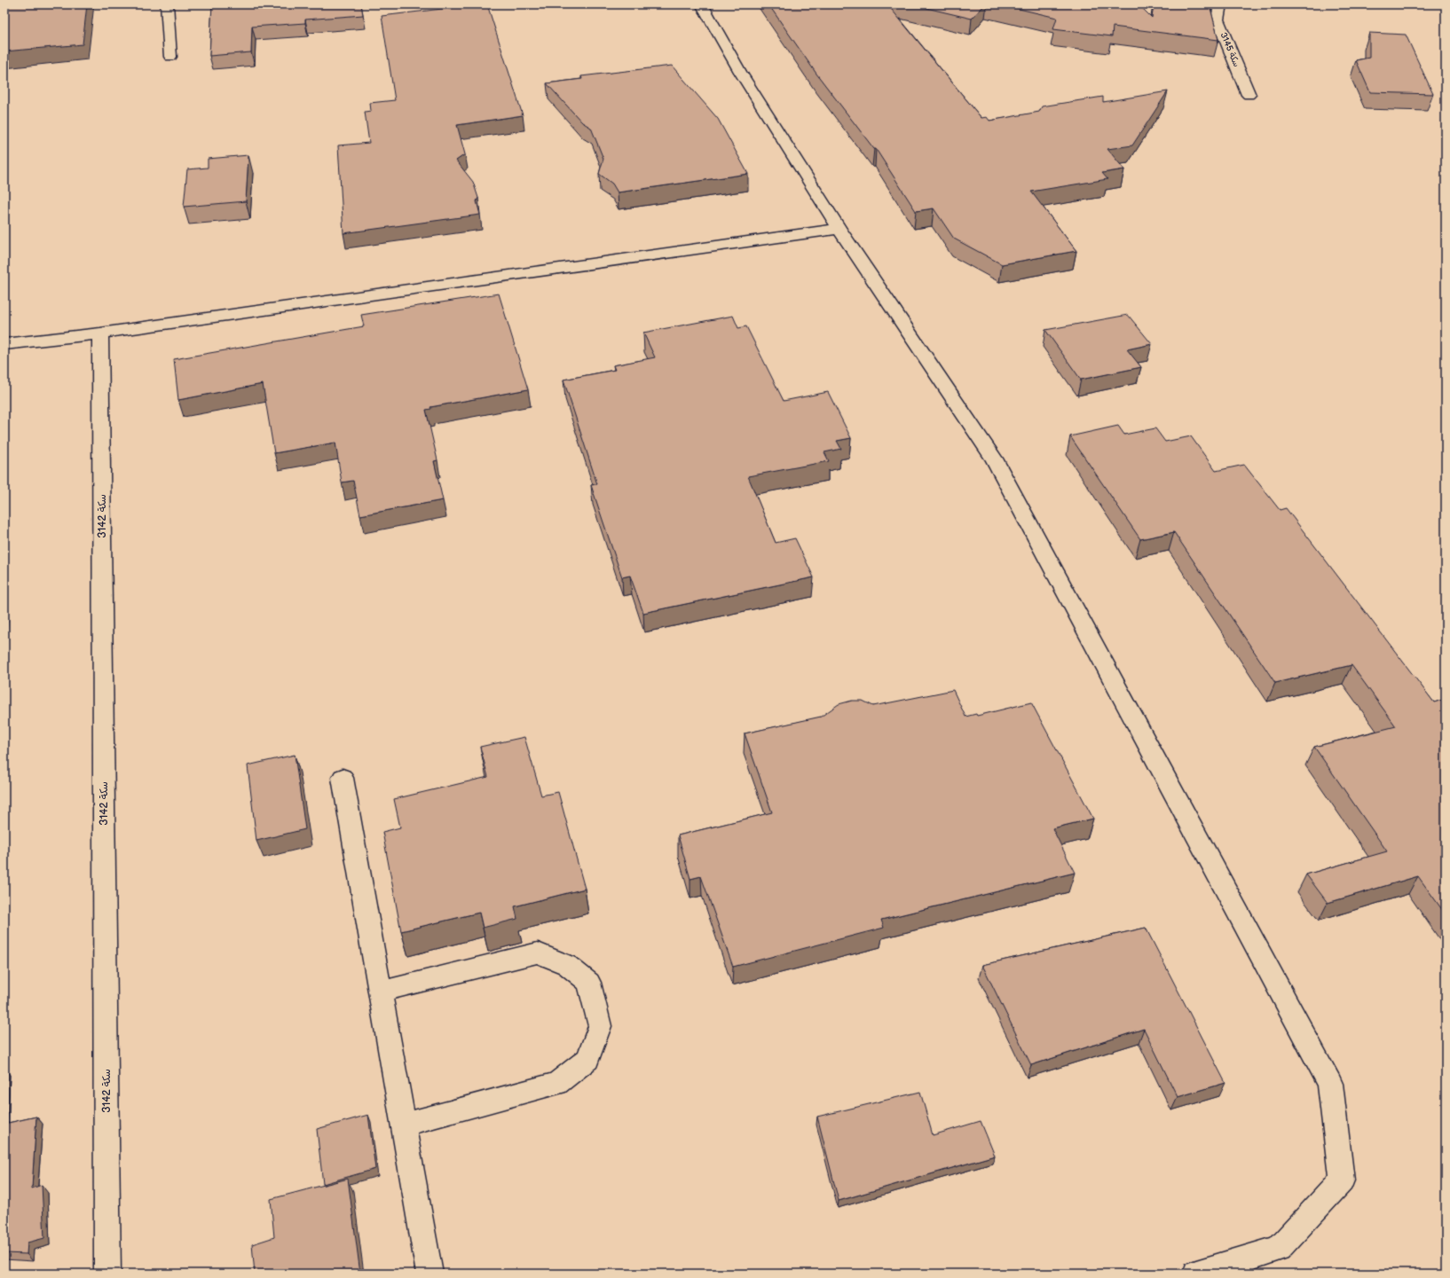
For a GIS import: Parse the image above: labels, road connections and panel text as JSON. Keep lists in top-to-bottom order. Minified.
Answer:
{"streets":{"street":["سكة 3145","سكة 3142"]}}
